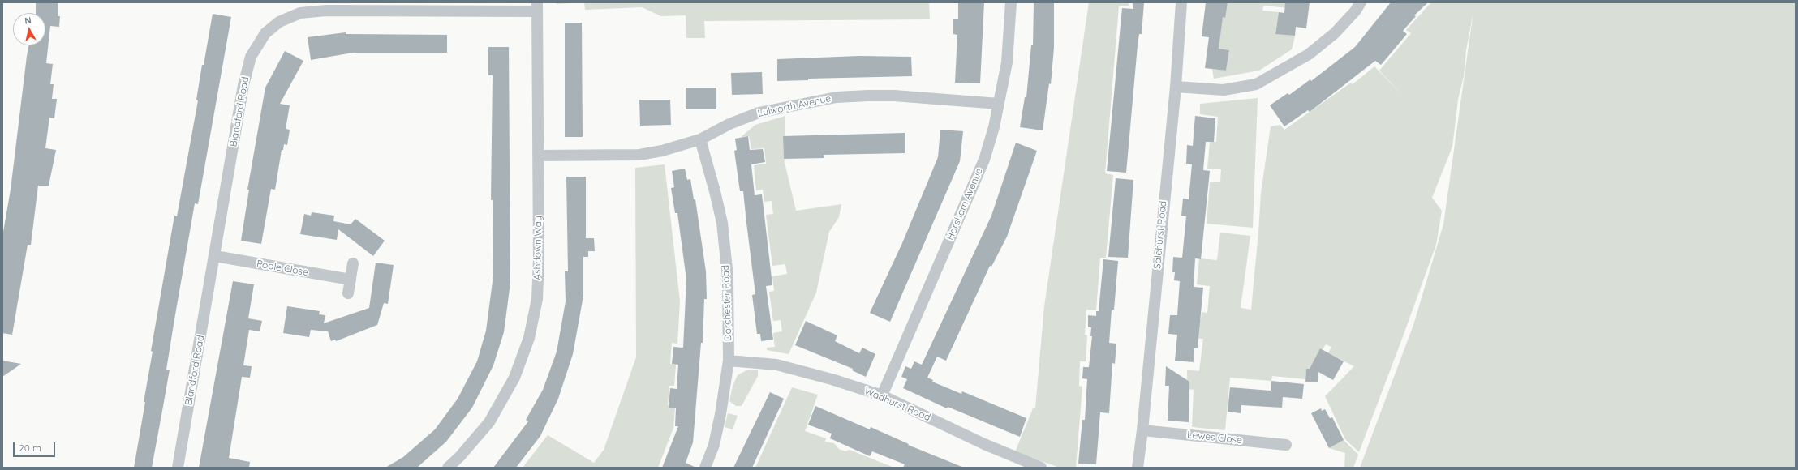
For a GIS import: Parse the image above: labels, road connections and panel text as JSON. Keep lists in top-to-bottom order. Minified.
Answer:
{"streets":{"street":["Lulworth Avenue","Blandford Road","Horsham Avenue","Salehurst Road","Ashdown Way","Poole Close","Dorchester Road","Wadhurst Road","Lewes Close"]},"crossings":[["Lulworth Avenue","Horsham Avenue"],["Lulworth Avenue","Ashdown Way"],["Lulworth Avenue","Dorchester Road"],["Blandford Road","Ashdown Way"],["Blandford Road","Poole Close"],["Horsham Avenue","Wadhurst Road"],["Salehurst Road","Lewes Close"],["Dorchester Road","Wadhurst Road"]],"scale_bar":"20 m","north":"top"}
